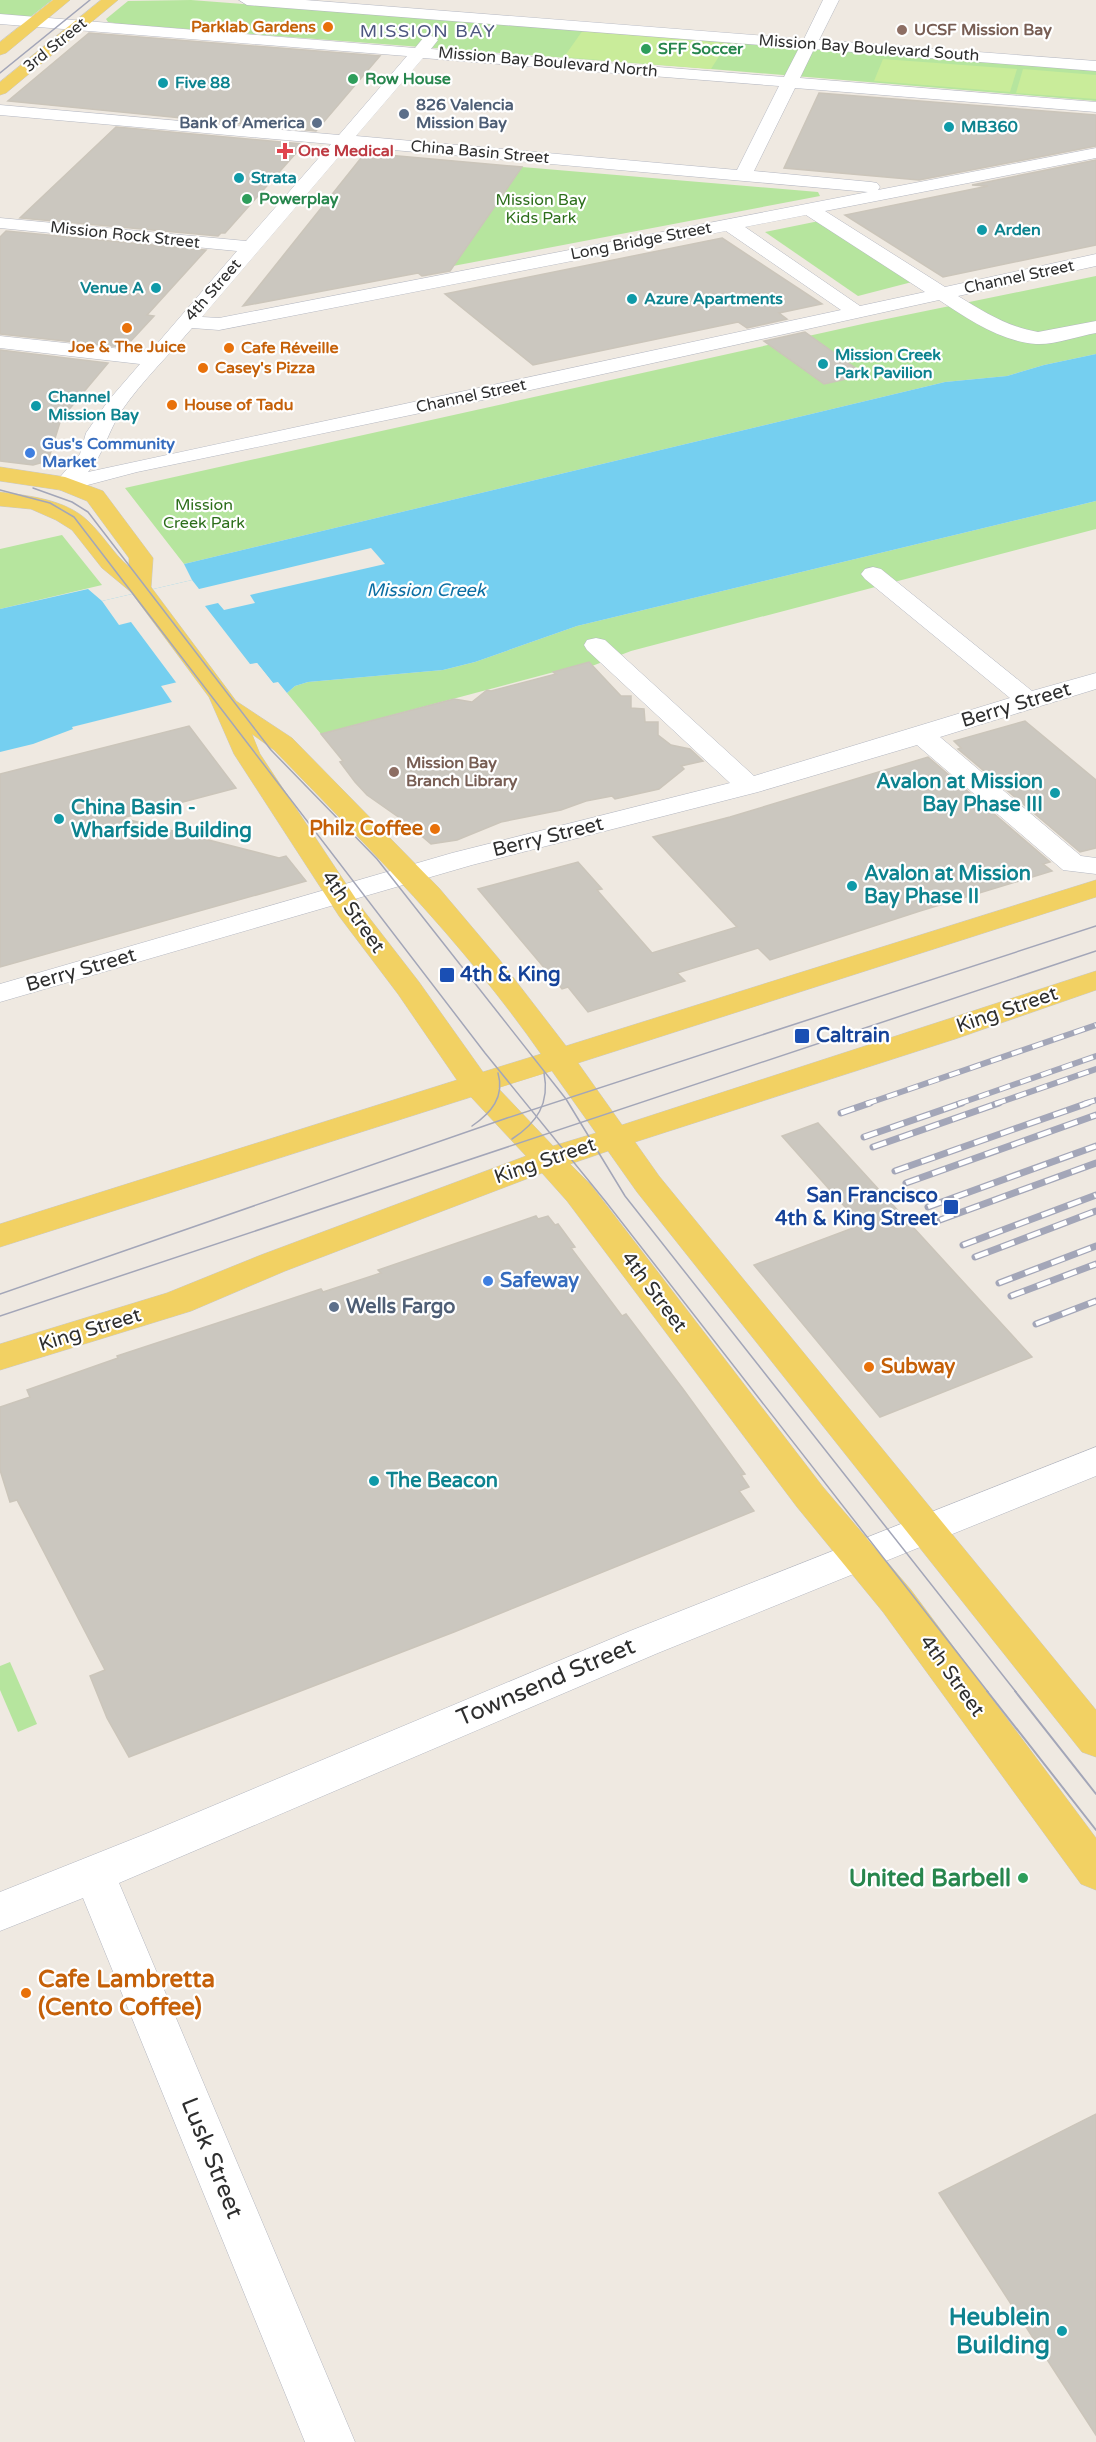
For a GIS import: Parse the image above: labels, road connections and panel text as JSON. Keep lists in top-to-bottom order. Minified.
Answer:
{"streets":{"main road":["3rd Street","Channel Street","4th Street","King Street"],"street":["Mission Bay Boulevard South","Mission Bay Boulevard North","China Basin Street","Mission Rock Street","Long Bridge Street","Berry Street","Townsend Street","Lusk Street"]},"crossings":[["3rd Street","Mission Bay Boulevard North"],["Mission Bay Boulevard South","4th Street"],["Mission Bay Boulevard North","4th Street"],["China Basin Street","Long Bridge Street"],["China Basin Street","4th Street"],["Mission Rock Street","4th Street"],["Long Bridge Street","4th Street"],["Channel Street","4th Street"],["4th Street","Berry Street"],["4th Street","King Street"],["4th Street","Townsend Street"],["Townsend Street","Lusk Street"]],"districts":["MISSION BAY"],"water":["Mission Creek"],"parks":["Mission Bay Kids Park","Mission Creek Park"],"places":{"other":["Parklab Gardens","UCSF Mission Bay","SFF Soccer","Row House","Five 88","826 Valencia Mission Bay","Bank of America","MB360","Strata","Powerplay","Arden","Venue A","Azure Apartments","Joe & The Juice","Cafe Réveille","Mission Creek Park Pavilion","Casey's Pizza","House of Tadu","Channel Mission Bay","Gus's Community Market","Mission Bay Branch Library","Avalon at Mission Bay Phase III","China Basin - Wharfside Building","Philz Coffee","Avalon at Mission Bay Phase II","Safeway","Wells Fargo","Subway","The Beacon","United Barbell","Cafe Lambretta (Cento Coffee)","Heublein Building"],"health":["One Medical"],"transit":["4th & King","Caltrain","San Francisco 4th & King Street"]}}
